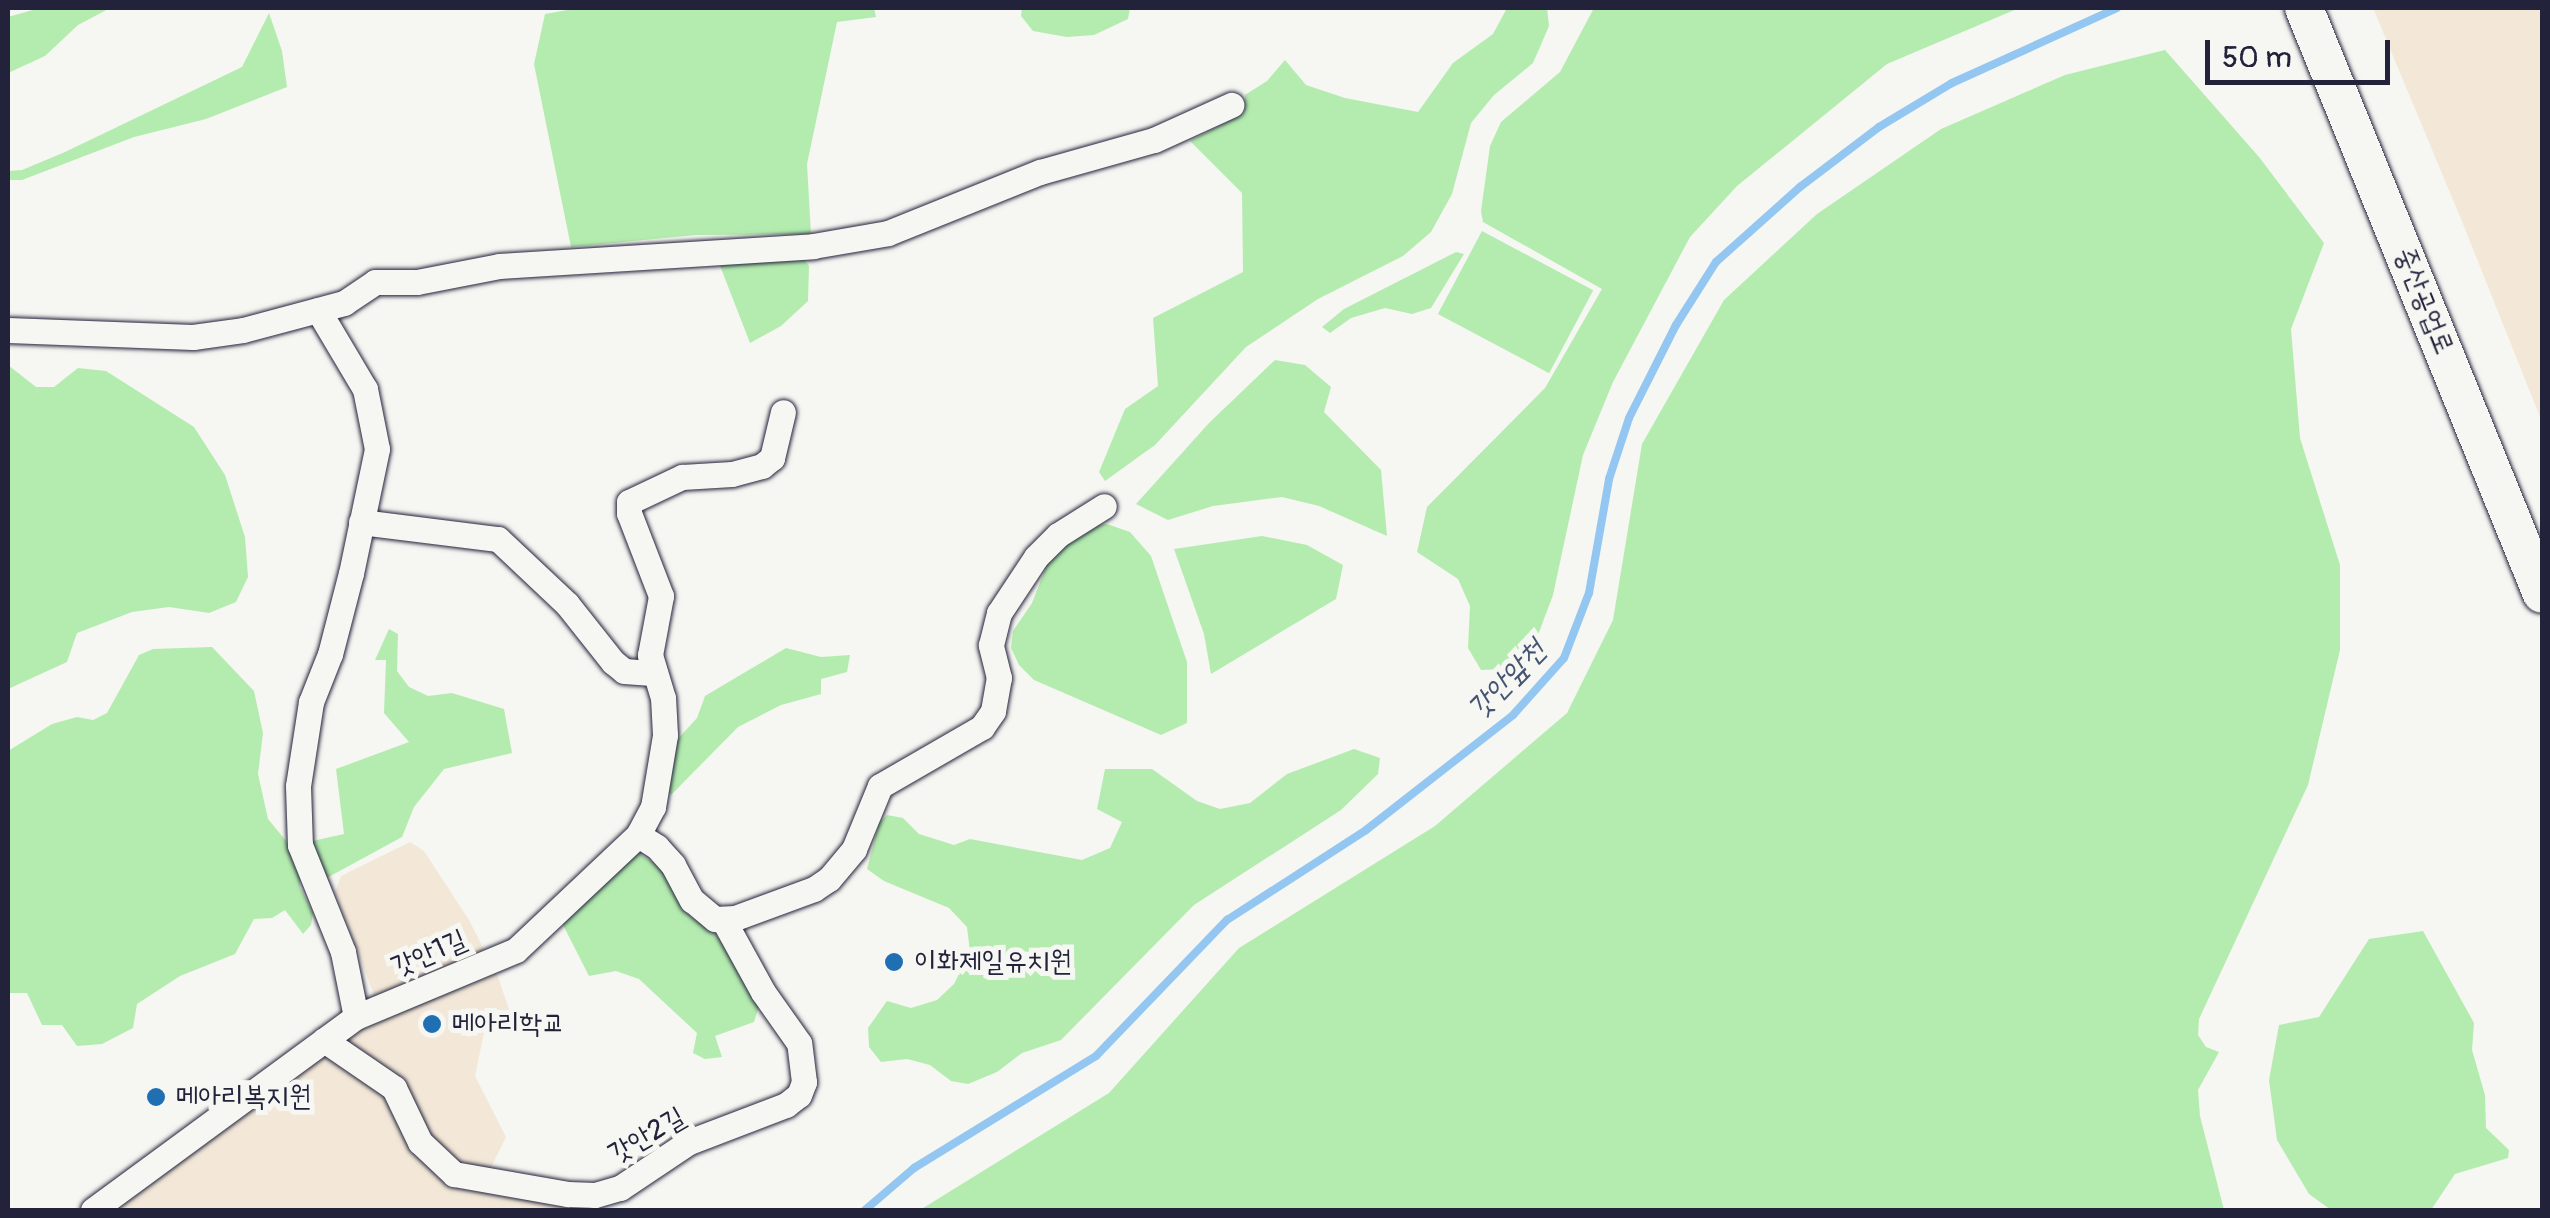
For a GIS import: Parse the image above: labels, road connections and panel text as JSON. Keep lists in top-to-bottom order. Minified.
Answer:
{"streets":{"street":["중산공업로","갓안1길","갓안2길"]},"crossings":[["갓안1길","갓안2길"]],"water":["갓안앞천"],"places":["이화제일유치원","메아리학교","메아리복지원"],"scale_bar":"50 m"}
